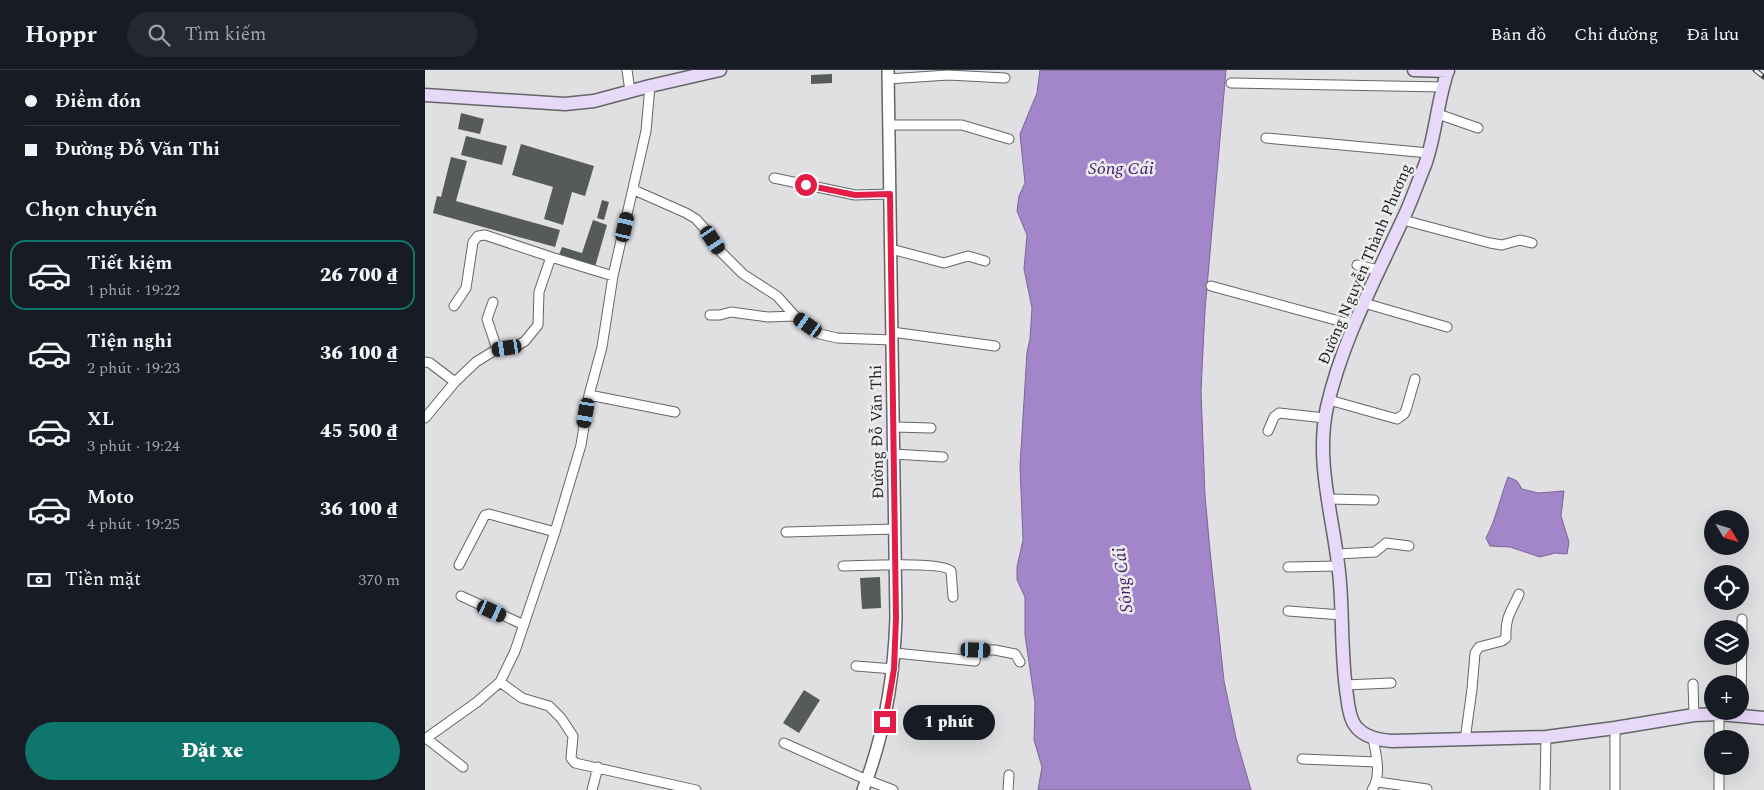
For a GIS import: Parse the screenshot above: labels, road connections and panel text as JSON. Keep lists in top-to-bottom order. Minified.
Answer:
{"streets":{"main road":["Đường Nguyễn Thành Phương"],"street":["Đường Đỗ Văn Thi"]},"water":["Sông Cái"],"north":"bottom right","page":{"header":"Hoppr","search":"Tìm kiếm","nav":["Bản đồ","Chỉ đường","Đã lưu"],"banner":["Điểm đón","Đường Đỗ Văn Thi"],"heading":"Chọn chuyến","list":[{"name":"Tiết kiệm","note":"1 phút · 19:22","value":"26 700 ₫"},{"name":"Tiện nghi","note":"2 phút · 19:23","value":"36 100 ₫"},{"name":"XL","note":"3 phút · 19:24","value":"45 500 ₫"},{"name":"Moto","note":"4 phút · 19:25","value":"36 100 ₫"}],"map_buttons":["+","−"],"pay":["Tiền mặt","370 m"],"bubble":"1 phút","buttons":"Đặt xe"}}
